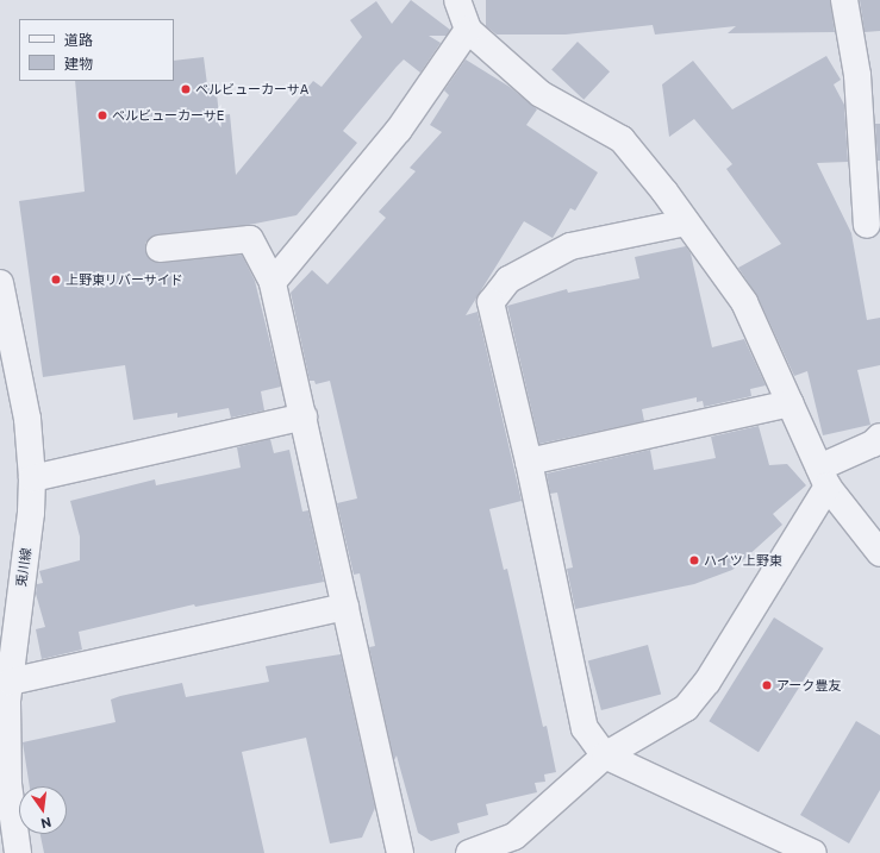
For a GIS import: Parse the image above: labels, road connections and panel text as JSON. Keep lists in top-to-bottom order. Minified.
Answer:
{"streets":{"street":["兎川線"]},"places":["ベルビューカーサA","ベルビューカーサE","上野東リバーサイド","ハイツ上野東","アーク豊友"],"legend":["道路","建物"],"north":"bottom"}
